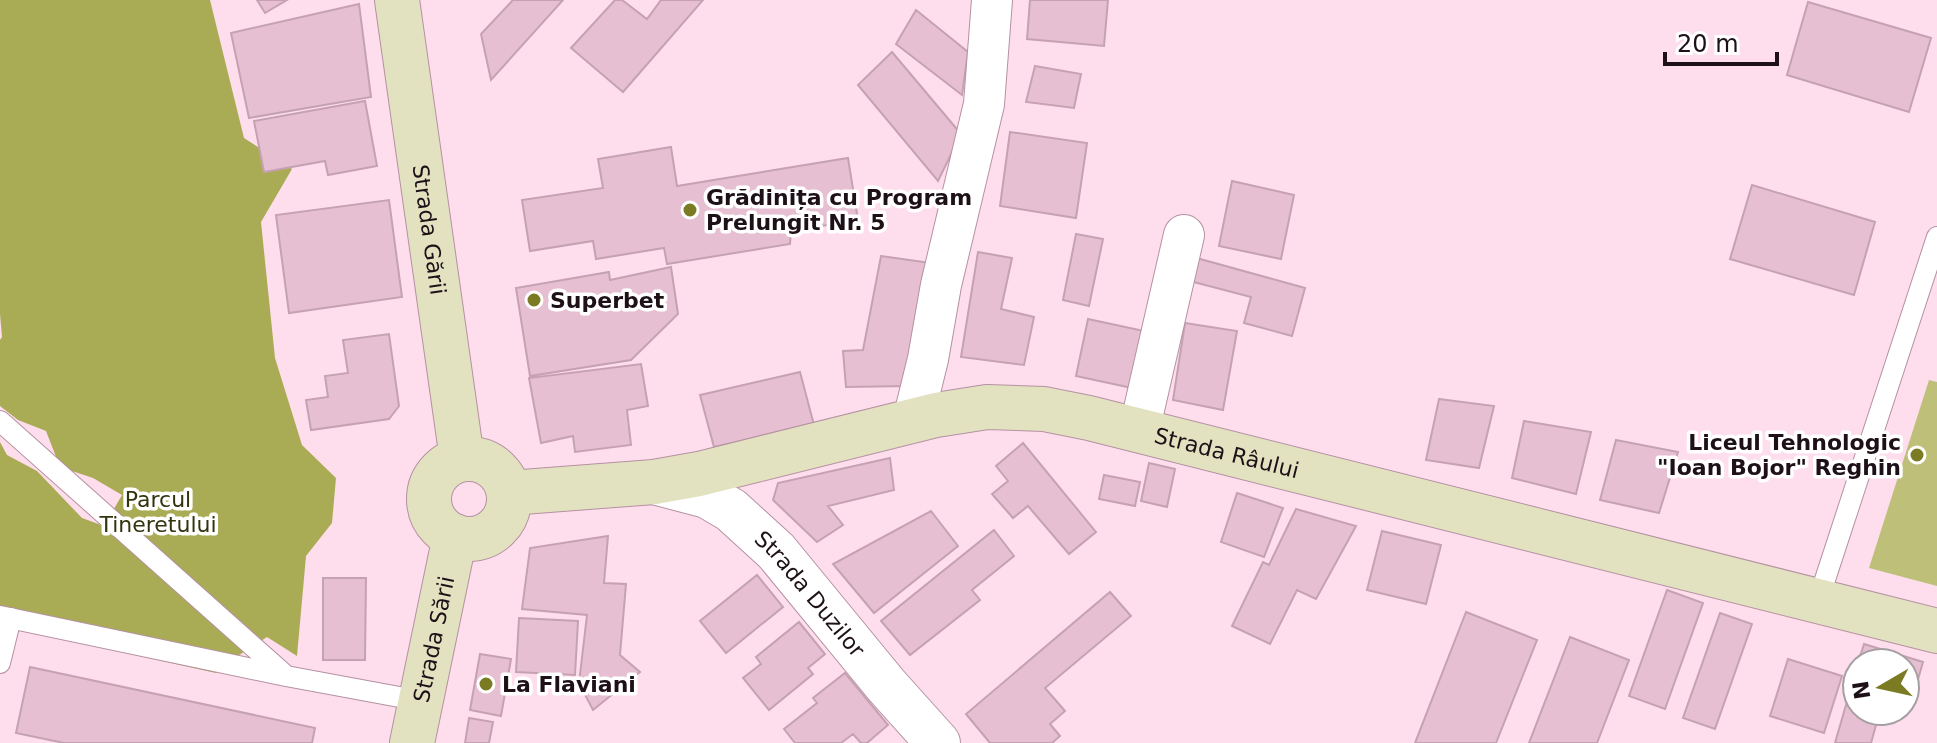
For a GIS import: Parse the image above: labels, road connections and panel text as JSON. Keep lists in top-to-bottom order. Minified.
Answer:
{"streets":{"main road":["Strada Gării","Strada Râului","Strada Sării"],"street":["Strada Duzilor"]},"crossings":[["Strada Gării","Strada Râului"],["Strada Gării","Strada Sării"],["Strada Râului","Strada Duzilor"],["Strada Râului","Strada Sării"]],"parks":["Parcul Tineretului"],"places":["Grădinița cu Program Prelungit Nr. 5","Superbet","Liceul Tehnologic \"Ioan Bojor\" Reghin","La Flaviani"],"scale_bar":"20 m","north":"left"}
